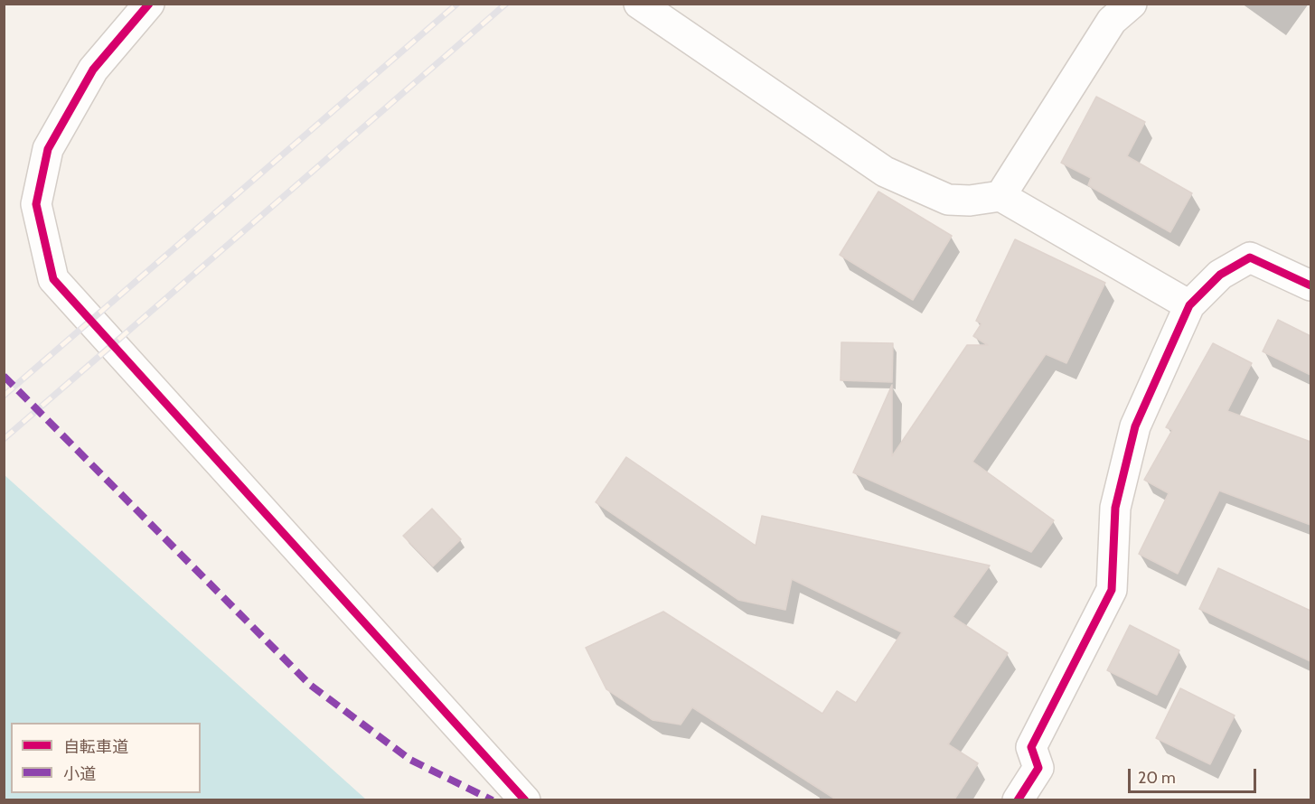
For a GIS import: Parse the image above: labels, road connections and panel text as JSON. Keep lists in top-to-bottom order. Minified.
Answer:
{"legend":["自転車道","小道"],"scale_bar":"20 m"}
